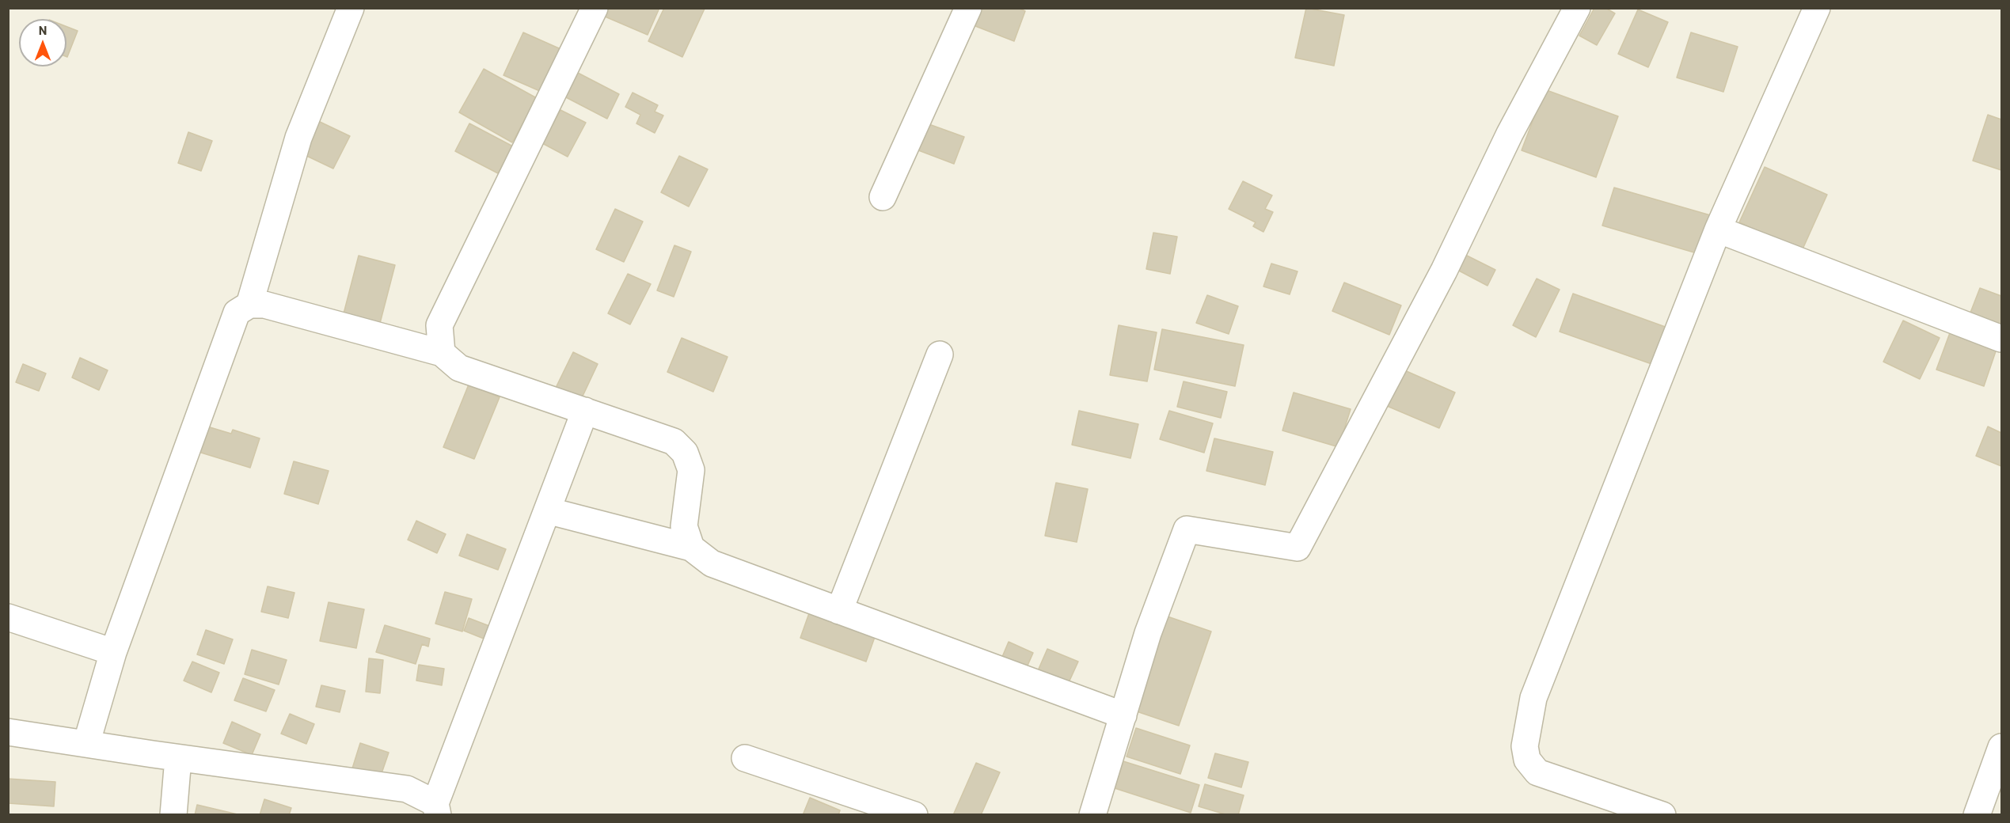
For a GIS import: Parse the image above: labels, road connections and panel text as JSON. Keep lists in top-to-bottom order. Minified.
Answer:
{"north":"top"}
